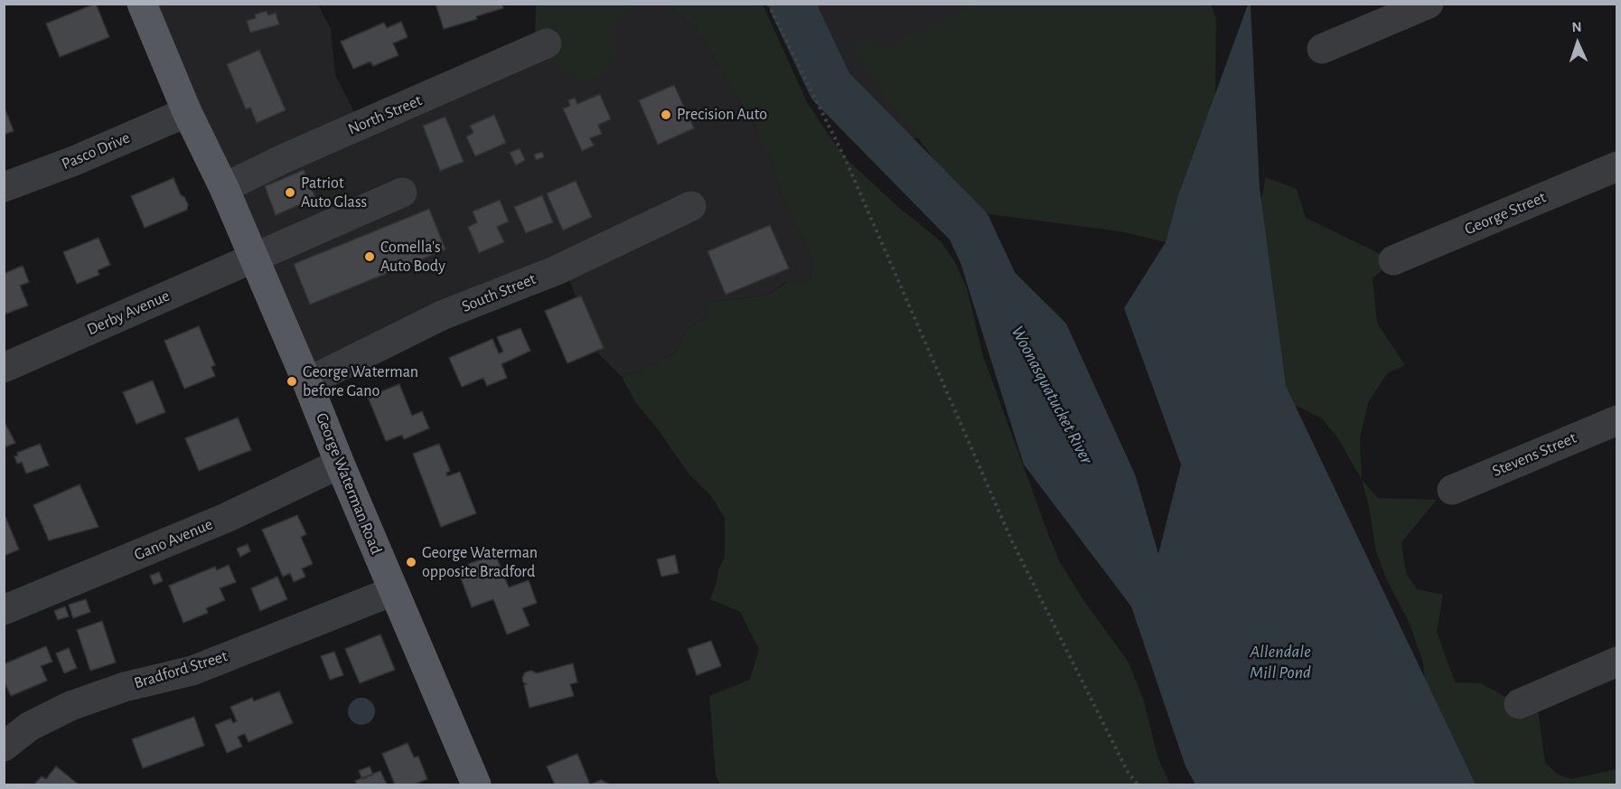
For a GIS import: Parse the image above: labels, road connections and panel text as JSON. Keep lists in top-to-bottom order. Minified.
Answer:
{"streets":{"main road":["George Waterman Road"],"street":["North Street","Pasco Drive","George Street","South Street","Derby Avenue","Stevens Street","Gano Avenue","Bradford Street"]},"crossings":[["North Street","George Waterman Road"],["Pasco Drive","George Waterman Road"],["South Street","George Waterman Road"],["Derby Avenue","George Waterman Road"],["George Waterman Road","Gano Avenue"],["George Waterman Road","Bradford Street"]],"water":["Woonasquatucket River","Allendale Mill Pond"],"places":["Precision Auto","Patriot Auto Glass","Comella's Auto Body","George Waterman before Gano","George Waterman opposite Bradford"],"north":"top"}
